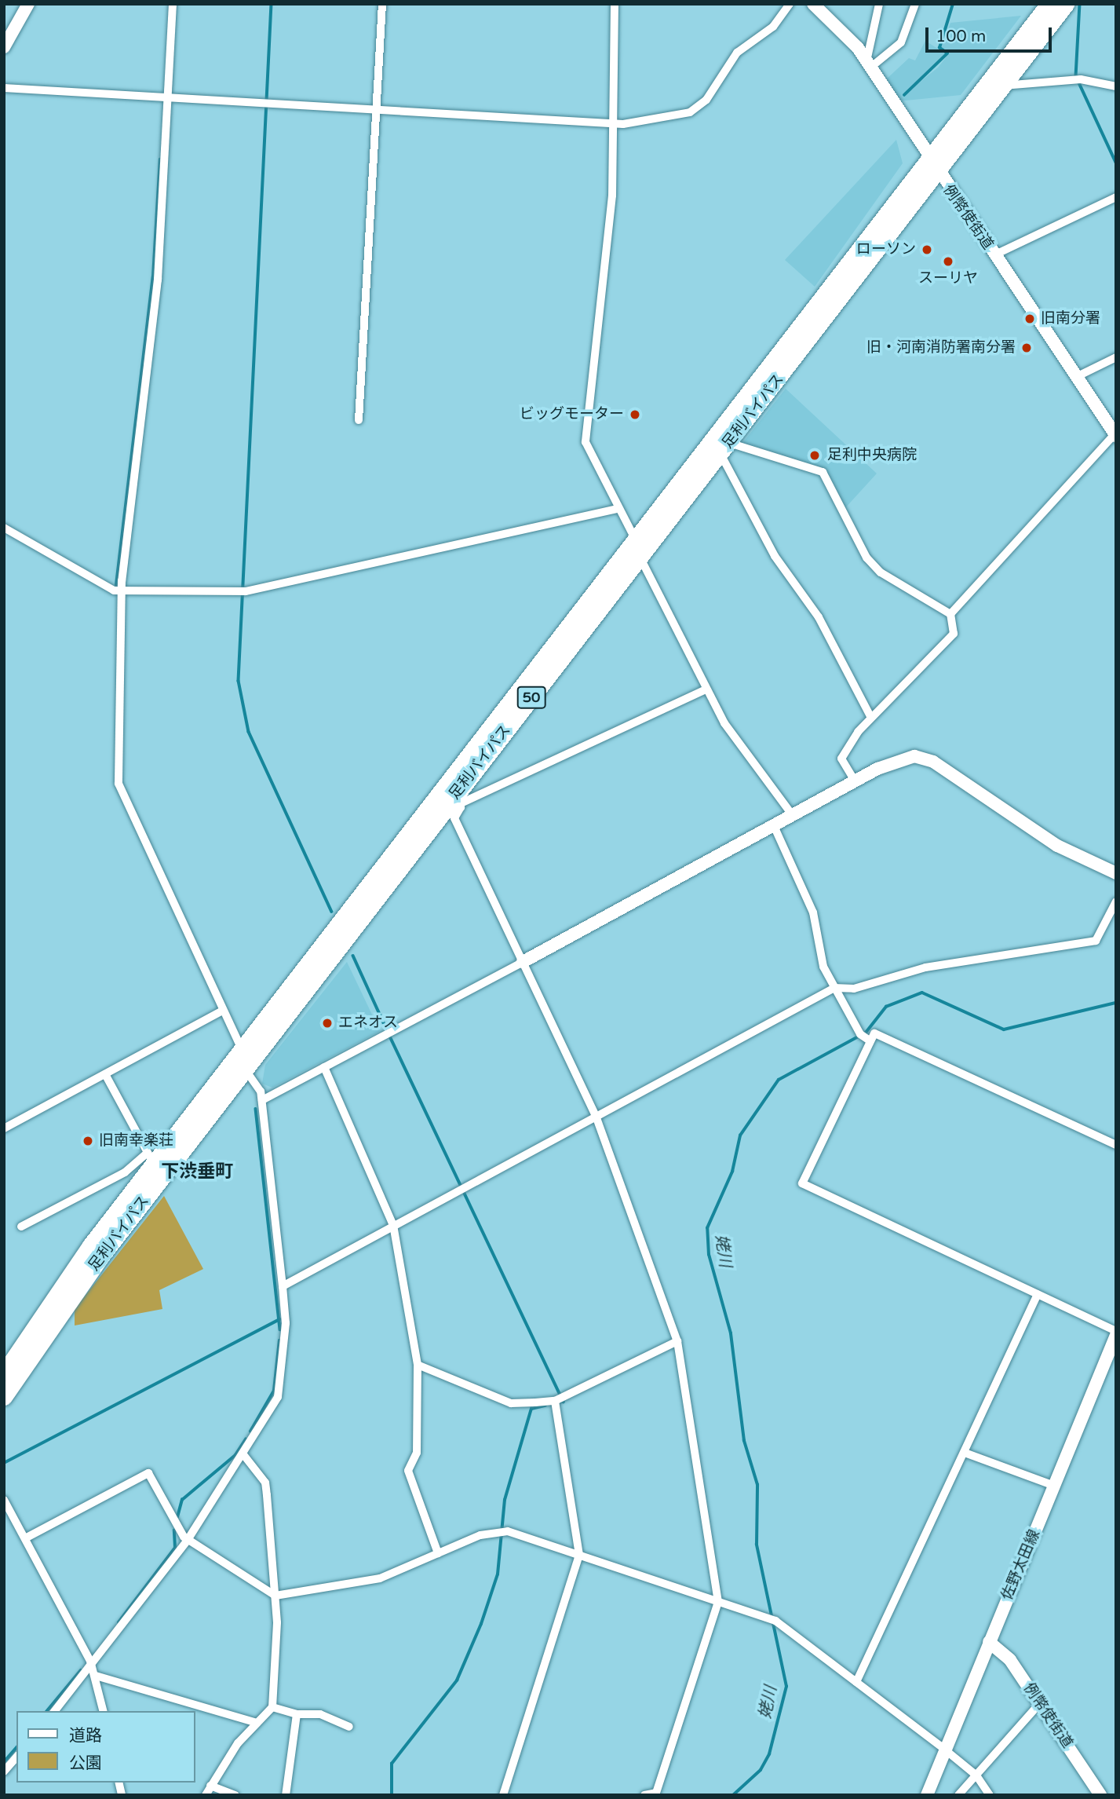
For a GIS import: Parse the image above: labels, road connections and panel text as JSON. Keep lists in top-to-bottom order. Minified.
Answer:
{"streets":{"highway":["足利バイパス","50"],"main road":["例幣使街道","佐野太田線"]},"crossings":[["例幣使街道","足利バイパス"],["例幣使街道","佐野太田線"]],"districts":["下渋垂町"],"water":["姥川"],"places":["ローソン","スーリヤ","旧南分署","旧・河南消防署南分署","ビッグモーター","足利中央病院","エネオス","旧南幸楽荘"],"legend":["道路","公園"],"scale_bar":"100 m"}
